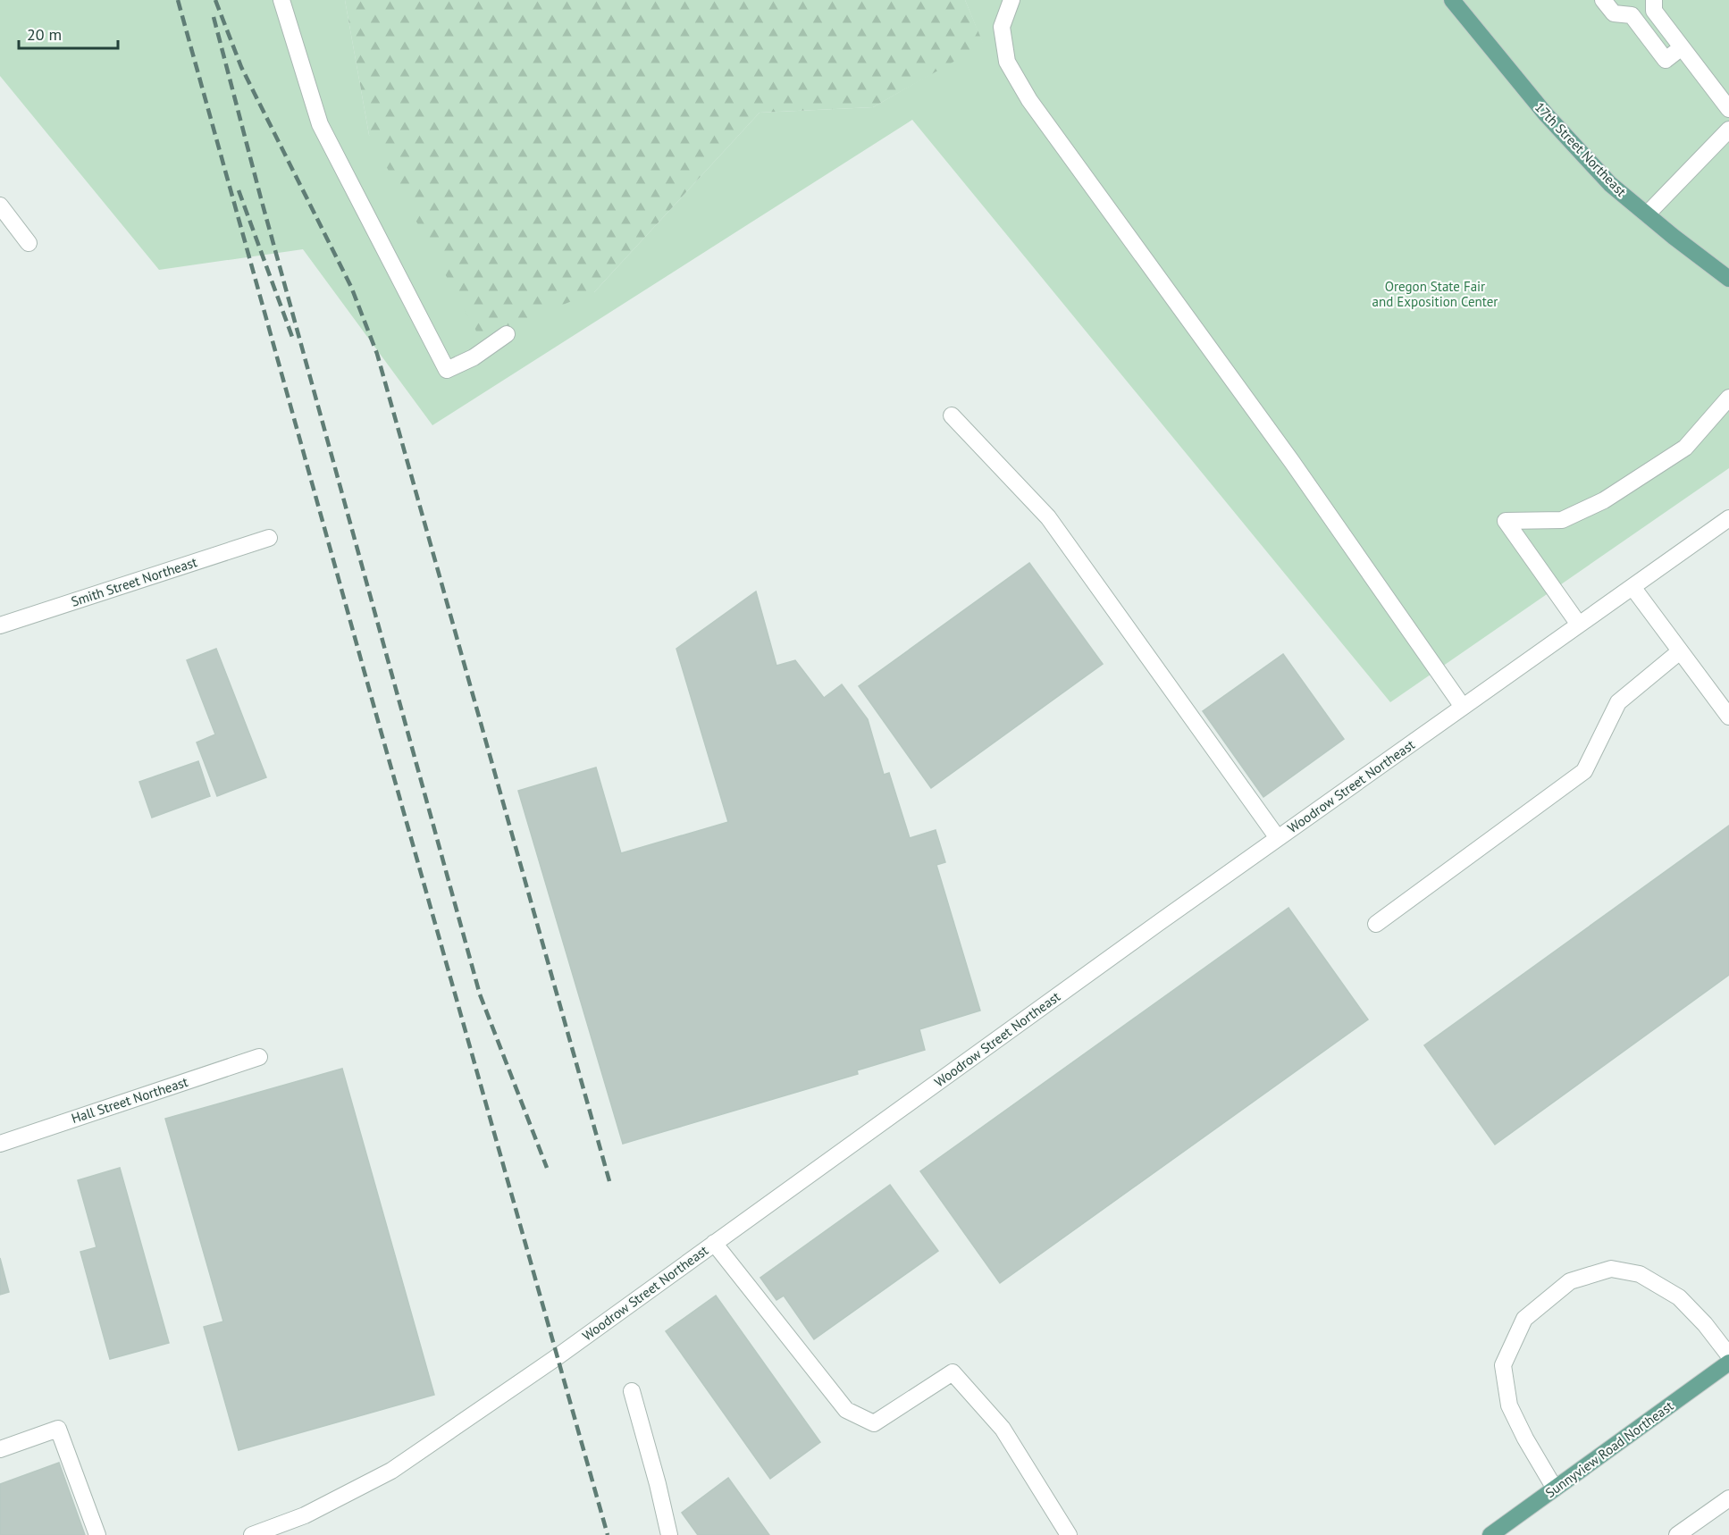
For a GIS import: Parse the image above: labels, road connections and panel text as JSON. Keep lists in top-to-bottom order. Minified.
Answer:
{"streets":{"main road":["17th Street Northeast","Sunnyview Road Northeast"],"street":["Smith Street Northeast","Woodrow Street Northeast","Hall Street Northeast"]},"parks":["Oregon State Fair and Exposition Center"],"scale_bar":"20 m"}
